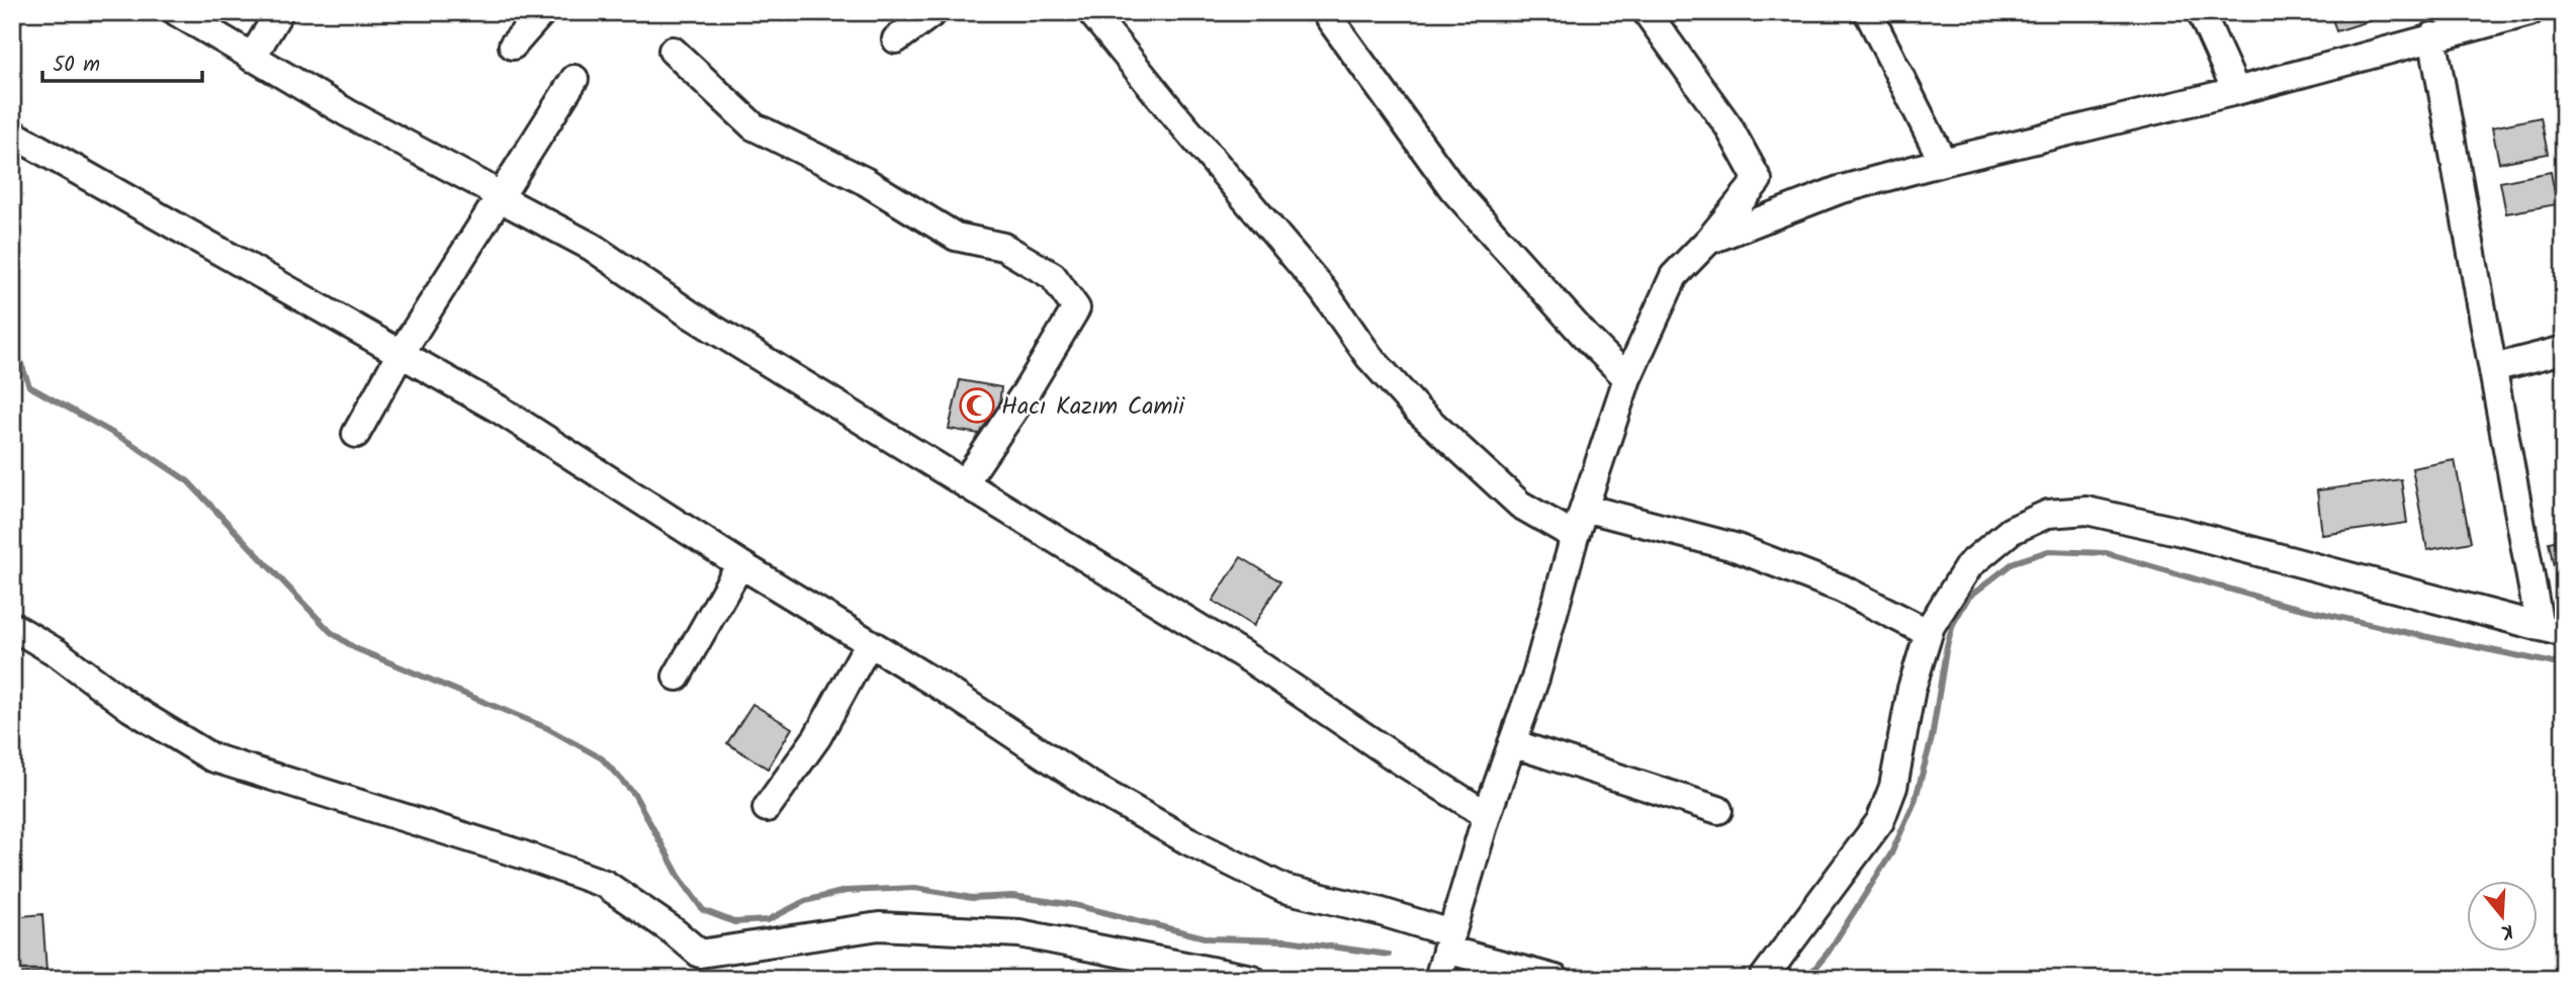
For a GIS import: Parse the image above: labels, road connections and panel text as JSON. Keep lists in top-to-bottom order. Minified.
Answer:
{"places":{"mosque":["Hacı Kazım Camii"]},"scale_bar":"50 m","north":"bottom"}
